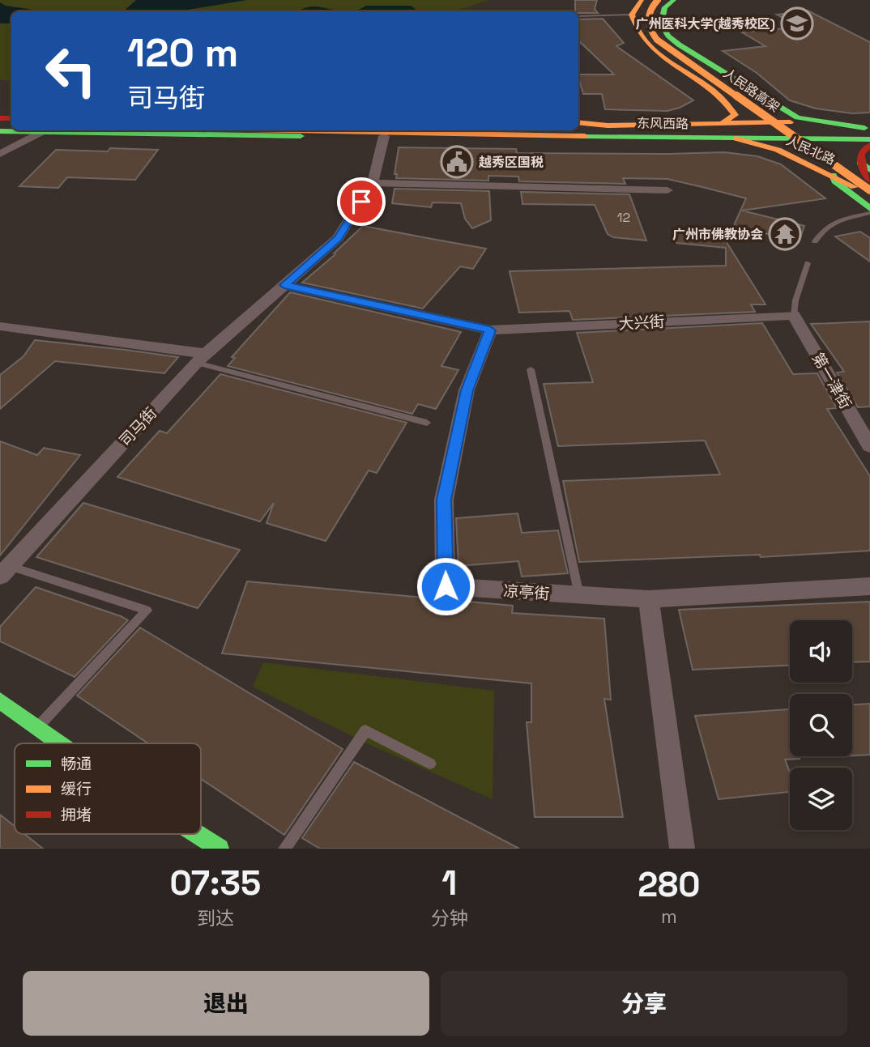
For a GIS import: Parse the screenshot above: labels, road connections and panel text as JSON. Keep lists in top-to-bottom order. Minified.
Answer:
{"streets":{"main road":["人民路高架","东风西路","人民北路"],"street":["大兴街","第一津街","司马街","凉亭街"]},"crossings":[["东风西路","人民北路"],["东风西路","司马街"],["大兴街","第一津街"],["大兴街","凉亭街"]],"places":{"school or university":["广州医科大学(越秀校区)"],"public building":["越秀区国税"],"temple":["广州市佛教协会"]},"house_numbers":["12"],"legend":["畅通","缓行","拥堵"],"page":{"turn":["120 m","司马街"],"eta":["07:35","到达","1","分钟","280","m"],"buttons":["退出","分享"]}}
